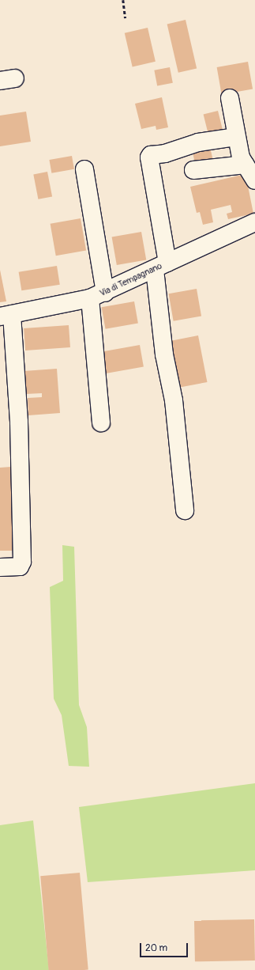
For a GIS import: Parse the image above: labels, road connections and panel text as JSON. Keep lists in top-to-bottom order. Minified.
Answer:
{"streets":{"street":["Via di Tempagnano"]},"scale_bar":"20 m"}
